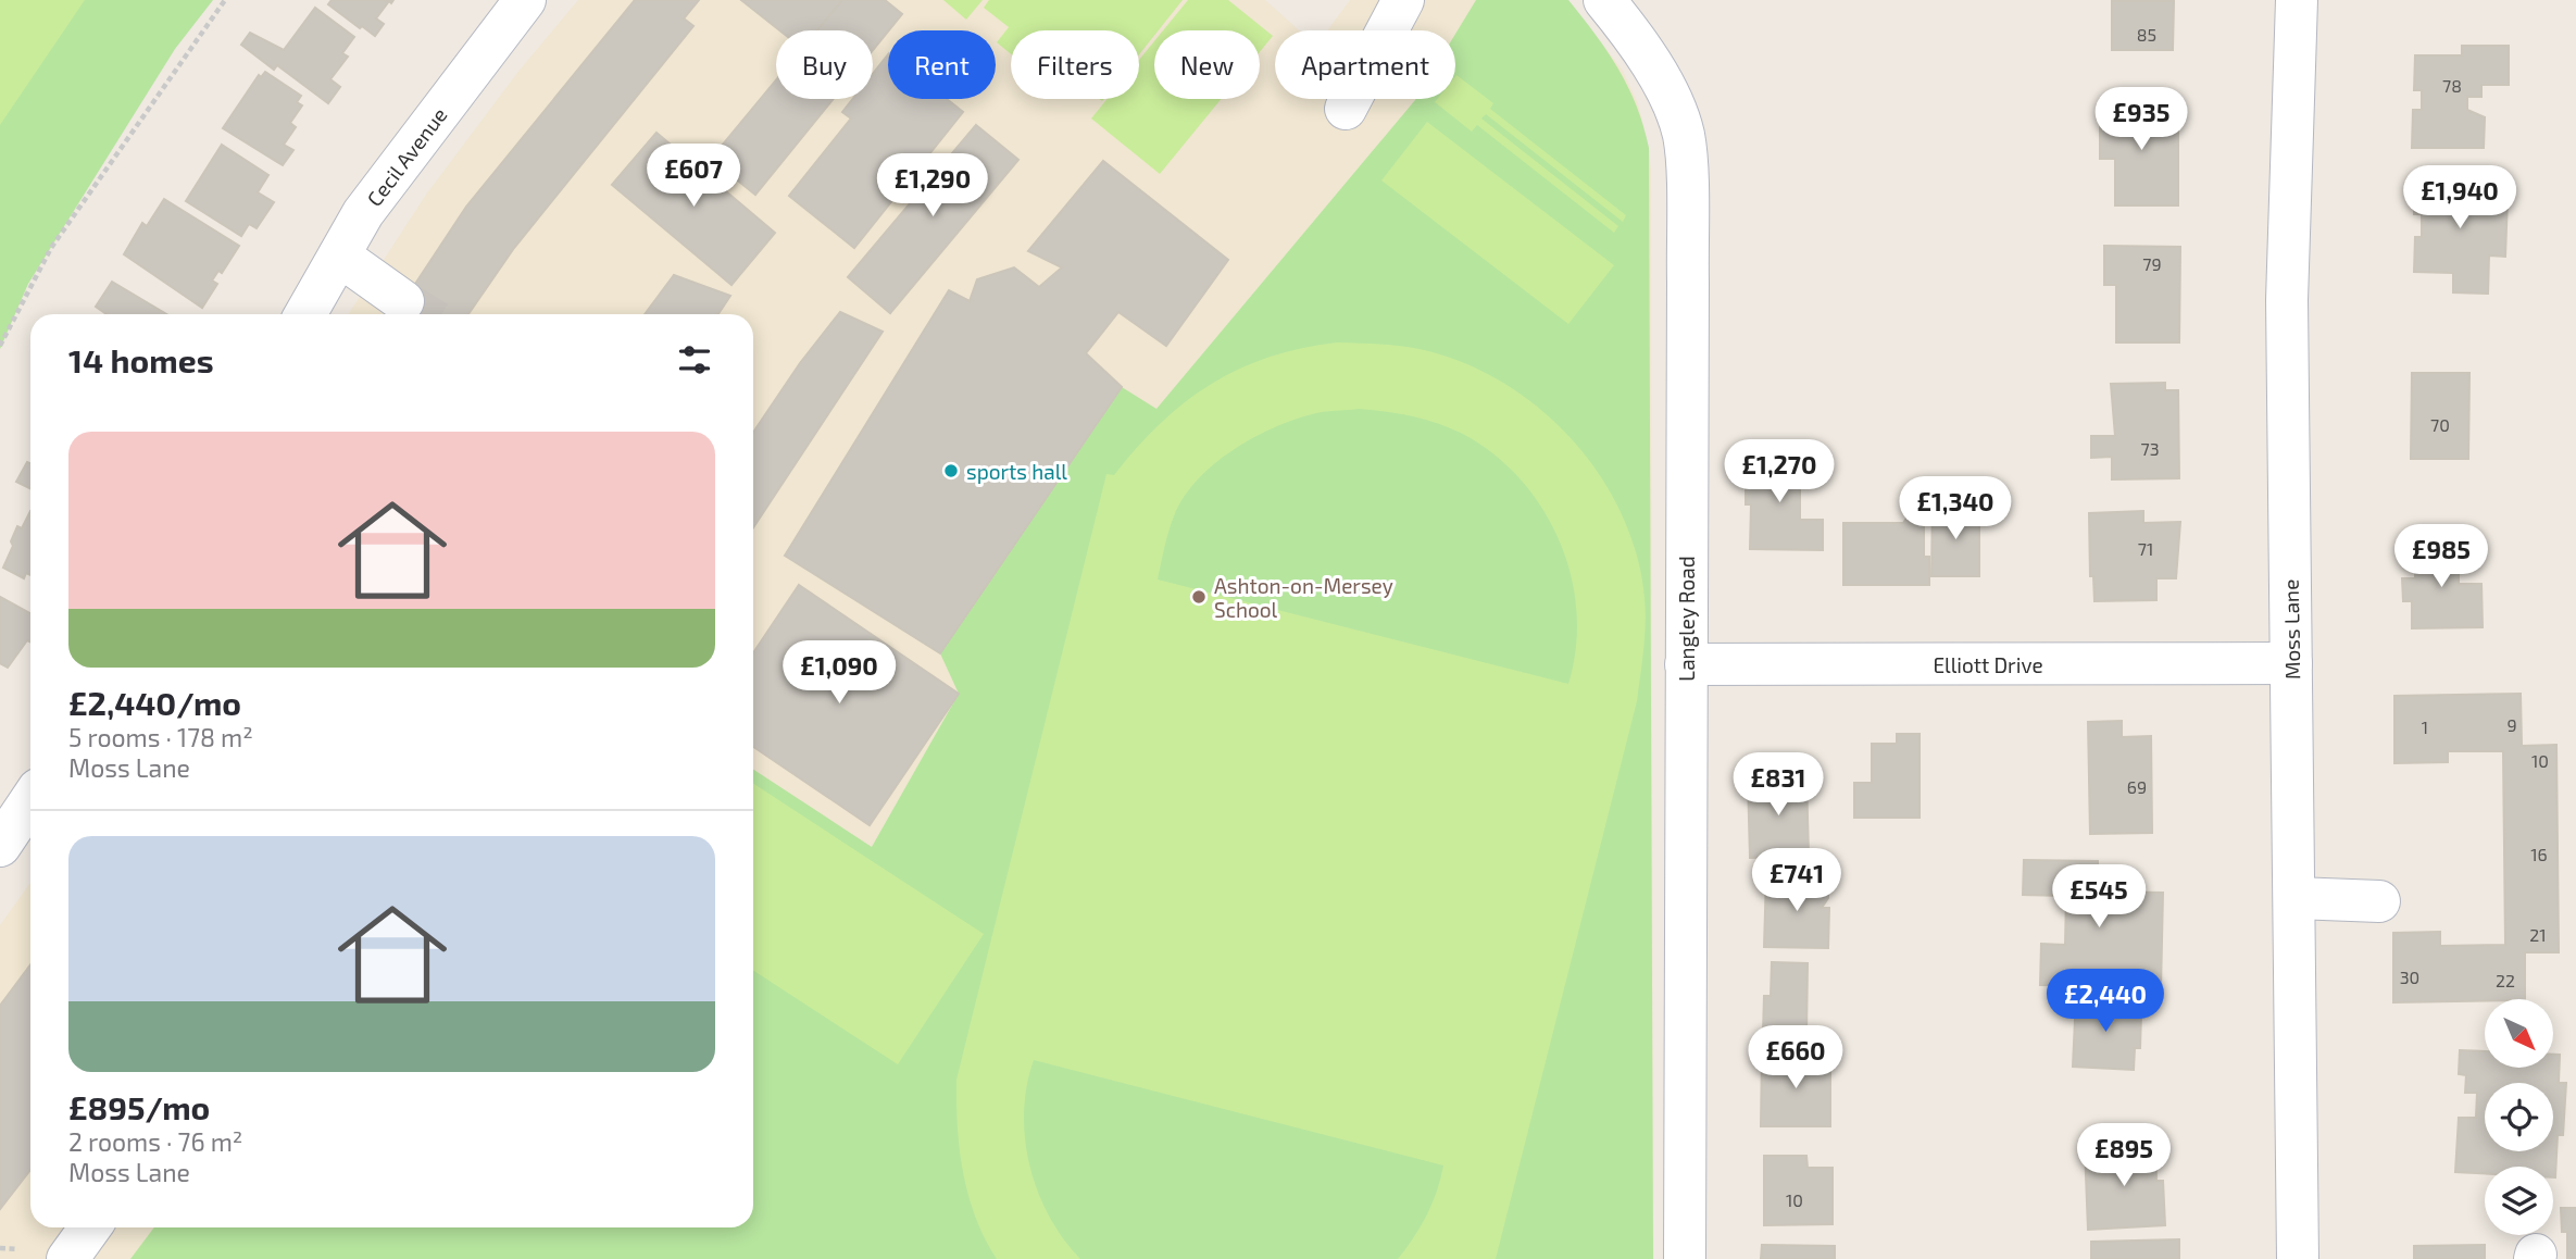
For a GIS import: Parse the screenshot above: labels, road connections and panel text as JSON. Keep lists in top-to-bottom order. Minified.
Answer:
{"streets":{"street":["Cecil Avenue","Langley Road","Moss Lane","Elliott Drive"]},"crossings":[["Langley Road","Elliott Drive"],["Moss Lane","Elliott Drive"]],"places":["sports hall","Ashton-on-Mersey School"],"house_numbers":["85","78","79","70","73","71","9","1","10","69","16","21","30","22","10"],"north":"bottom right","page":{"chip":["Buy","Rent","Filters","New","Apartment"],"price":["£935","£607","£1,290","£1,940","£1,270","£1,340","£985","£1,090","£831","£741","£545","£2,440","£660","£895"],"heading":"14 homes","list":[{"name":"£2,440/mo","note":"5 rooms · 178 m² · Moss Lane"},{"name":"£895/mo","note":"2 rooms · 76 m² · Moss Lane"}]}}
